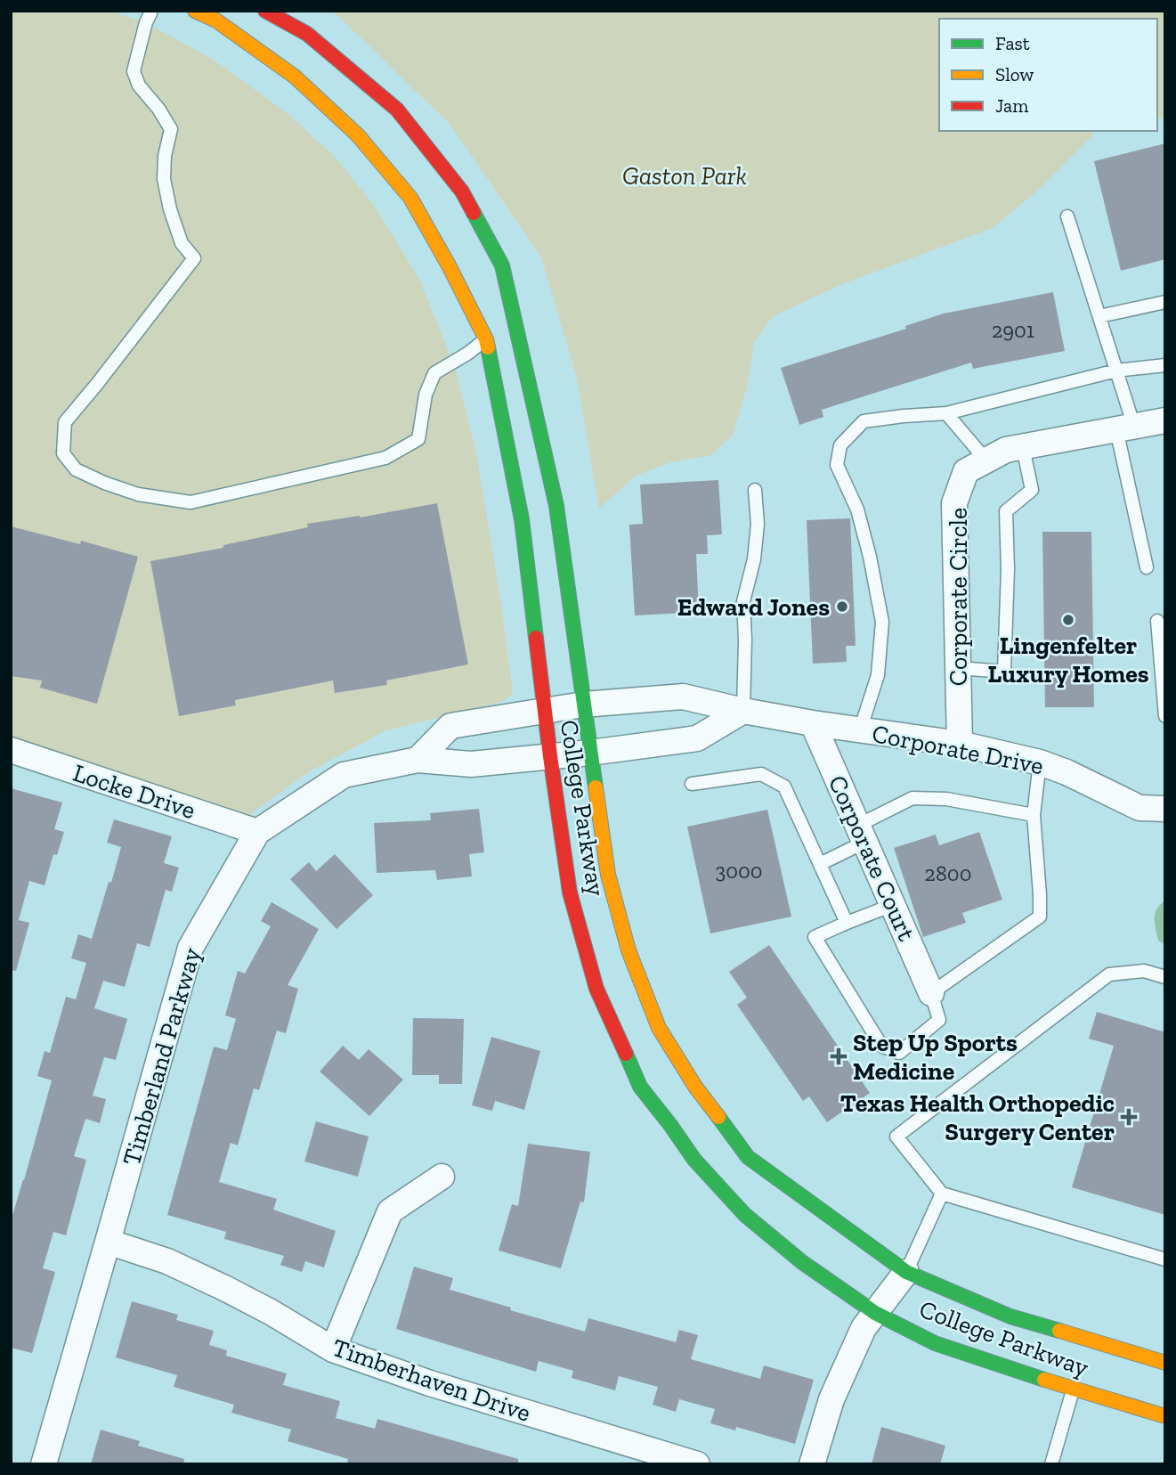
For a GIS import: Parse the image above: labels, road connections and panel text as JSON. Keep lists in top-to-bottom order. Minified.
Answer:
{"streets":{"main road":["College Parkway"],"street":["Corporate Circle","Corporate Drive","Locke Drive","Corporate Court","Timberland Parkway","Timberhaven Drive"]},"crossings":[["Corporate Circle","Corporate Drive"],["Corporate Drive","College Parkway"],["Corporate Drive","Corporate Court"],["Locke Drive","Timberland Parkway"],["College Parkway","Timberland Parkway"],["Timberland Parkway","Timberhaven Drive"]],"parks":["Gaston Park"],"places":{"other":["Edward Jones","Lingenfelter Luxury Homes"],"health":["Step Up Sports Medicine","Texas Health Orthopedic Surgery Center"]},"house_numbers":["2901","3000","2800"],"legend":["Fast","Slow","Jam"]}
